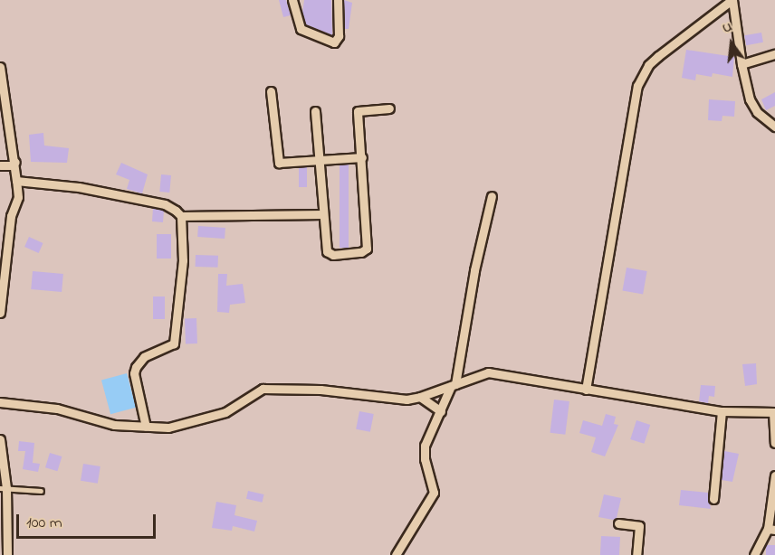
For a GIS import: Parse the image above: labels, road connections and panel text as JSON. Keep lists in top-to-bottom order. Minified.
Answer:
{"scale_bar":"100 m","north":"top"}
